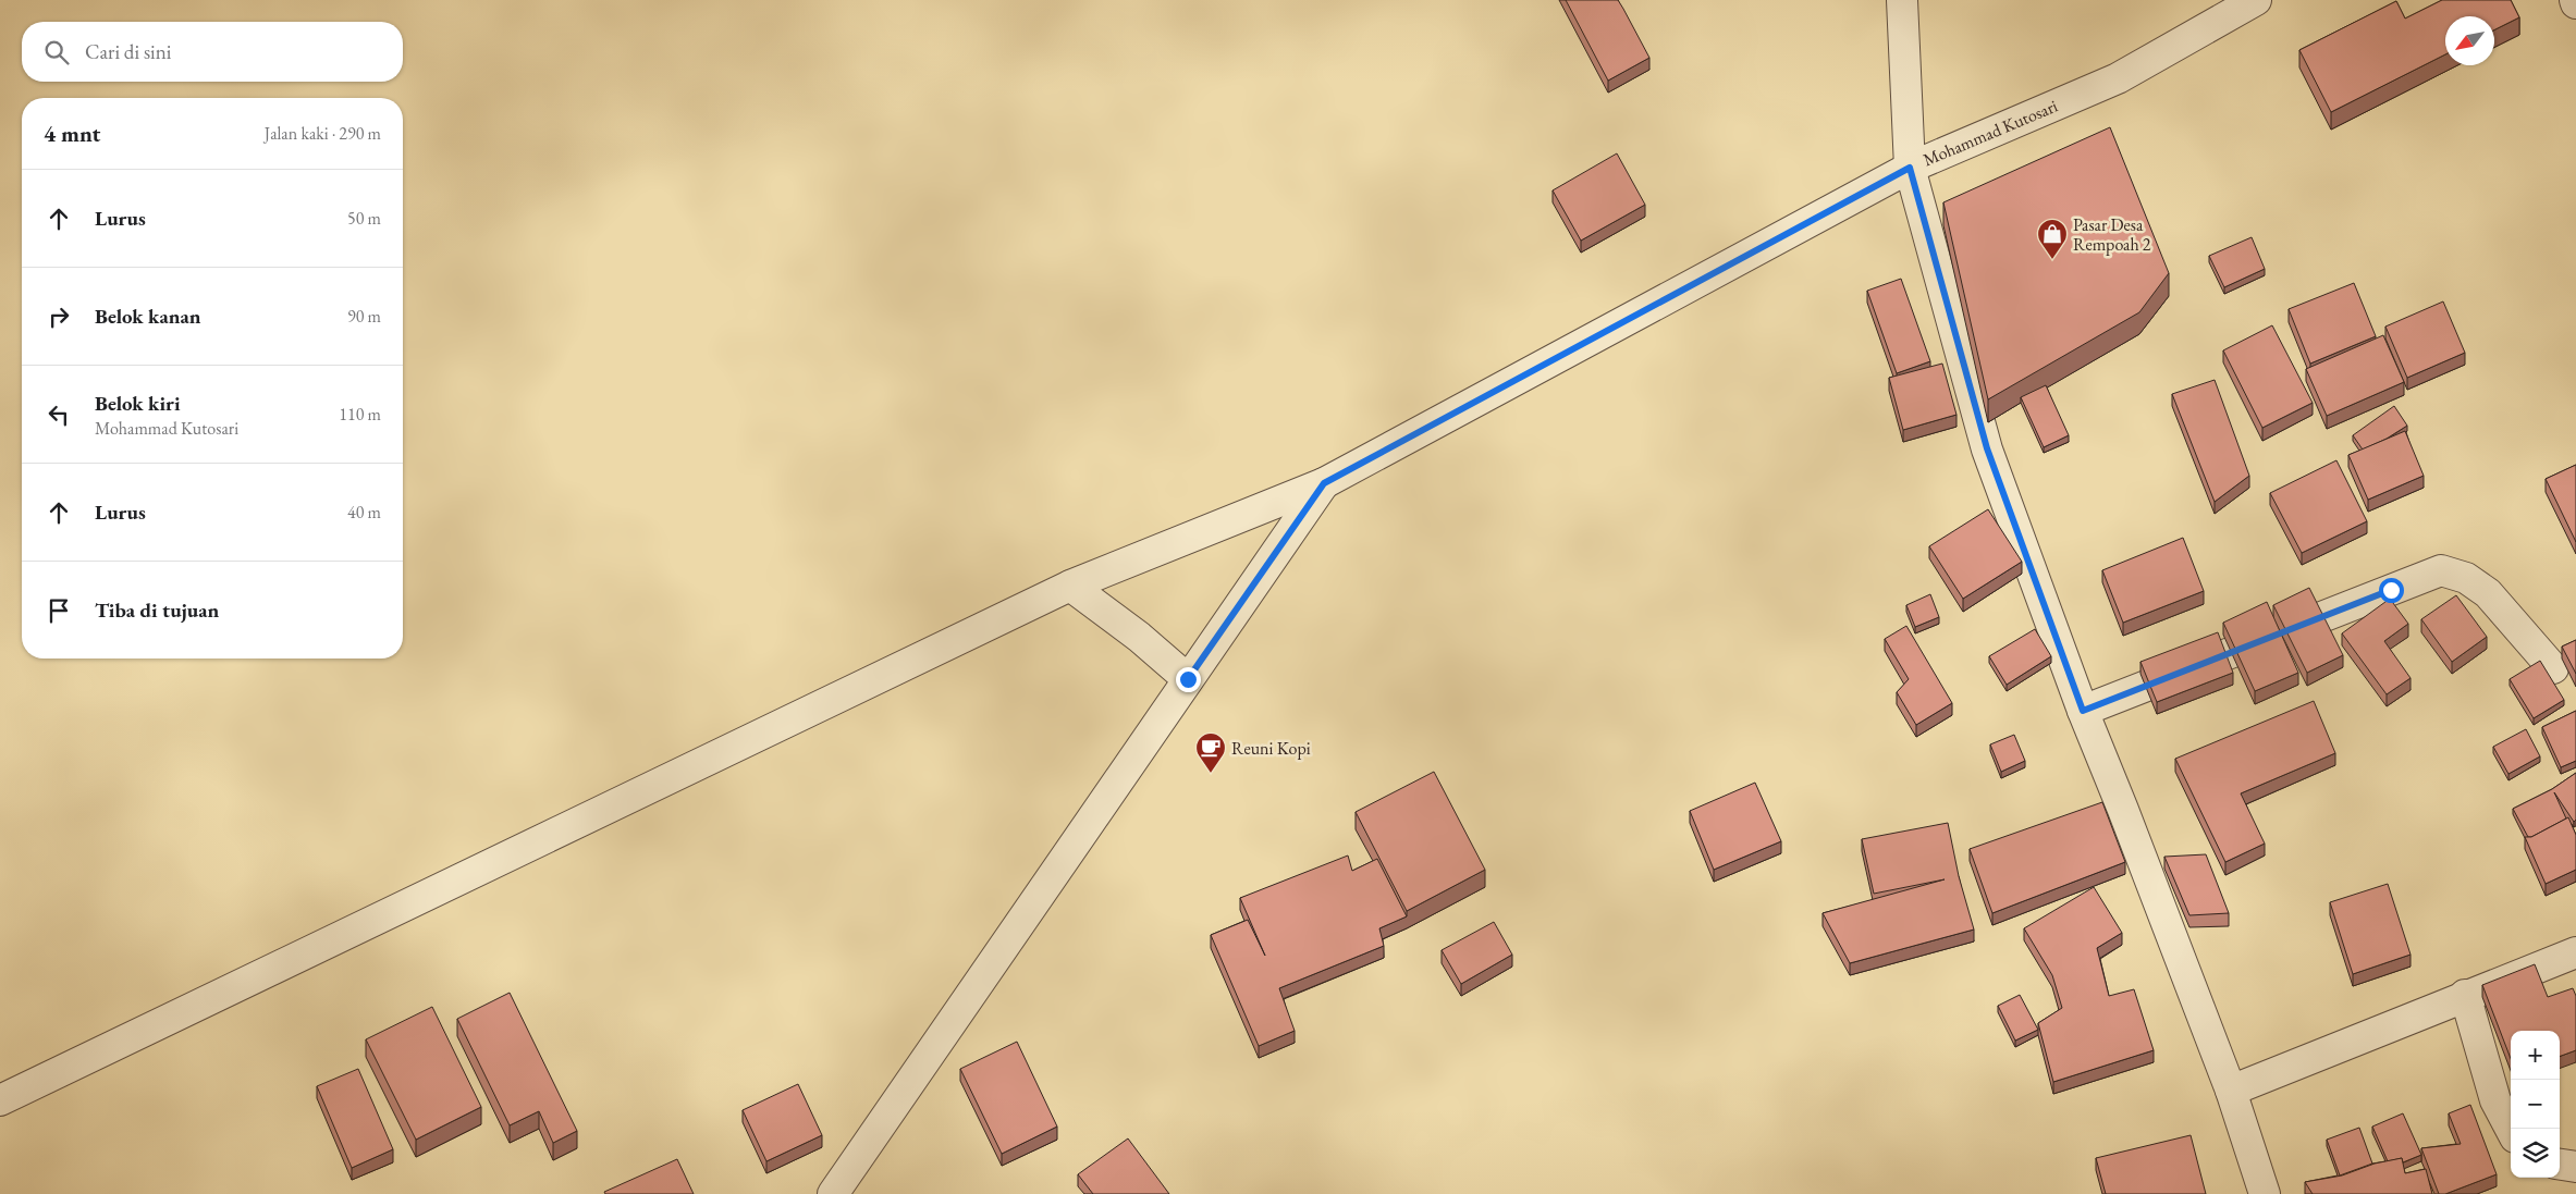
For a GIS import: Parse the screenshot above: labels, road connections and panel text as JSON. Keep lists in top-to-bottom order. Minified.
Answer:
{"streets":{"street":["Mohammad Kutosari"]},"places":{"shop":["Pasar Desa Rempoah 2"],"cafe":["Reuni Kopi"]},"north":"bottom left","page":{"search":"Cari di sini","heading":["4 mnt","Jalan kaki · 290 m"],"list":[["Lurus","50 m"],["Belok kanan","90 m"],["Belok kiri","Mohammad Kutosari","110 m"],["Lurus","40 m"],"Tiba di tujuan"],"map_buttons":["+","−"]}}
